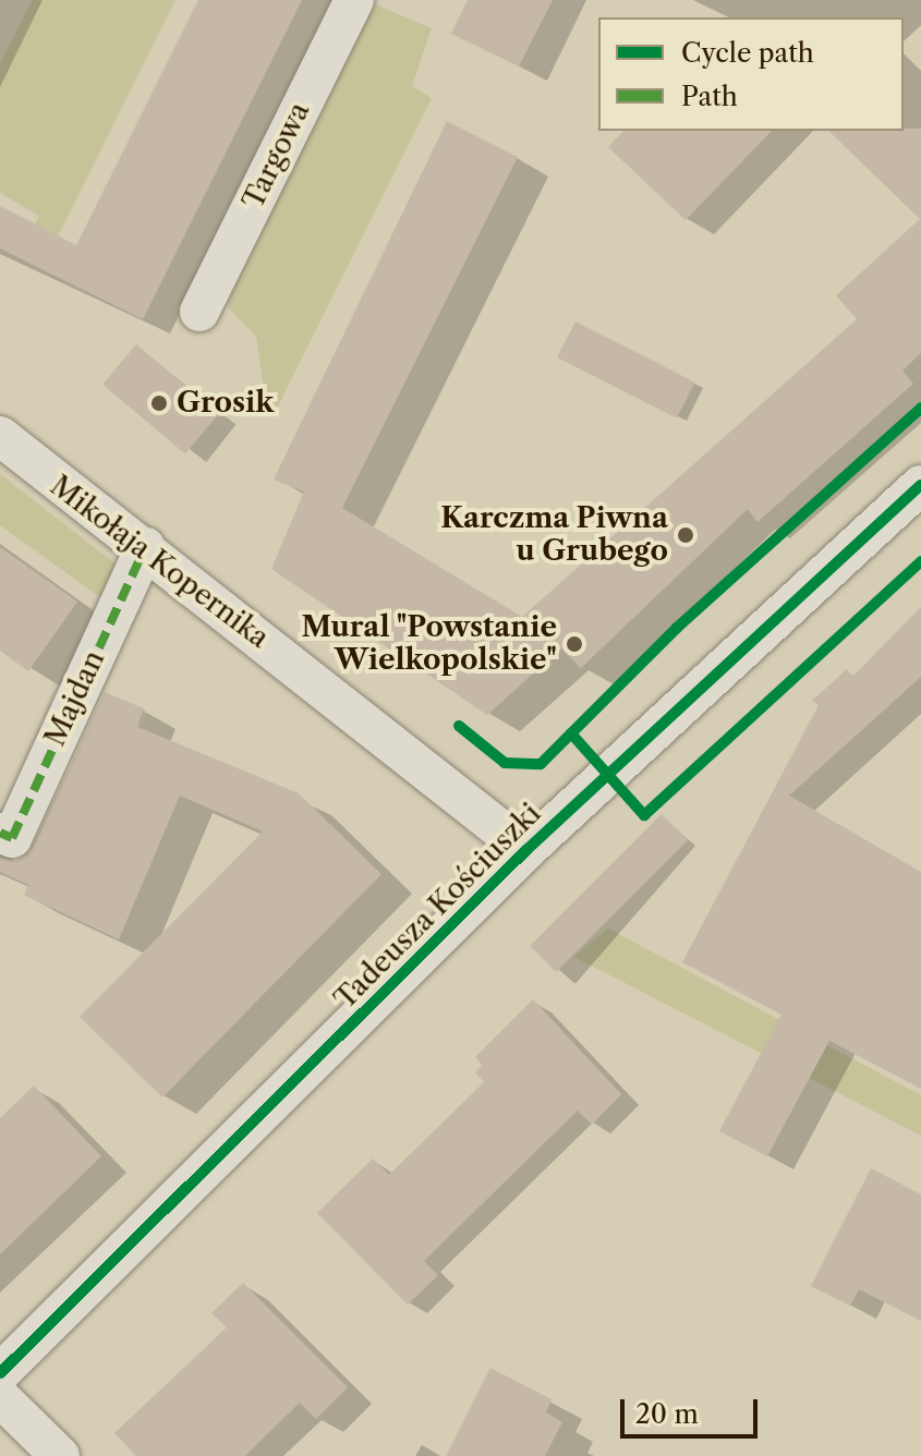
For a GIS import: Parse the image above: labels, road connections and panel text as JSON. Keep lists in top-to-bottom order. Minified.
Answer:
{"streets":{"street":["Targowa","Mikołaja Kopernika","Majdan","Tadeusza Kościuszki"]},"crossings":[["Mikołaja Kopernika","Majdan"],["Mikołaja Kopernika","Tadeusza Kościuszki"]],"places":["Grosik","Karczma Piwna u Grubego","Mural \"Powstanie Wielkopolskie\""],"legend":["Cycle path","Path"],"scale_bar":"20 m"}
